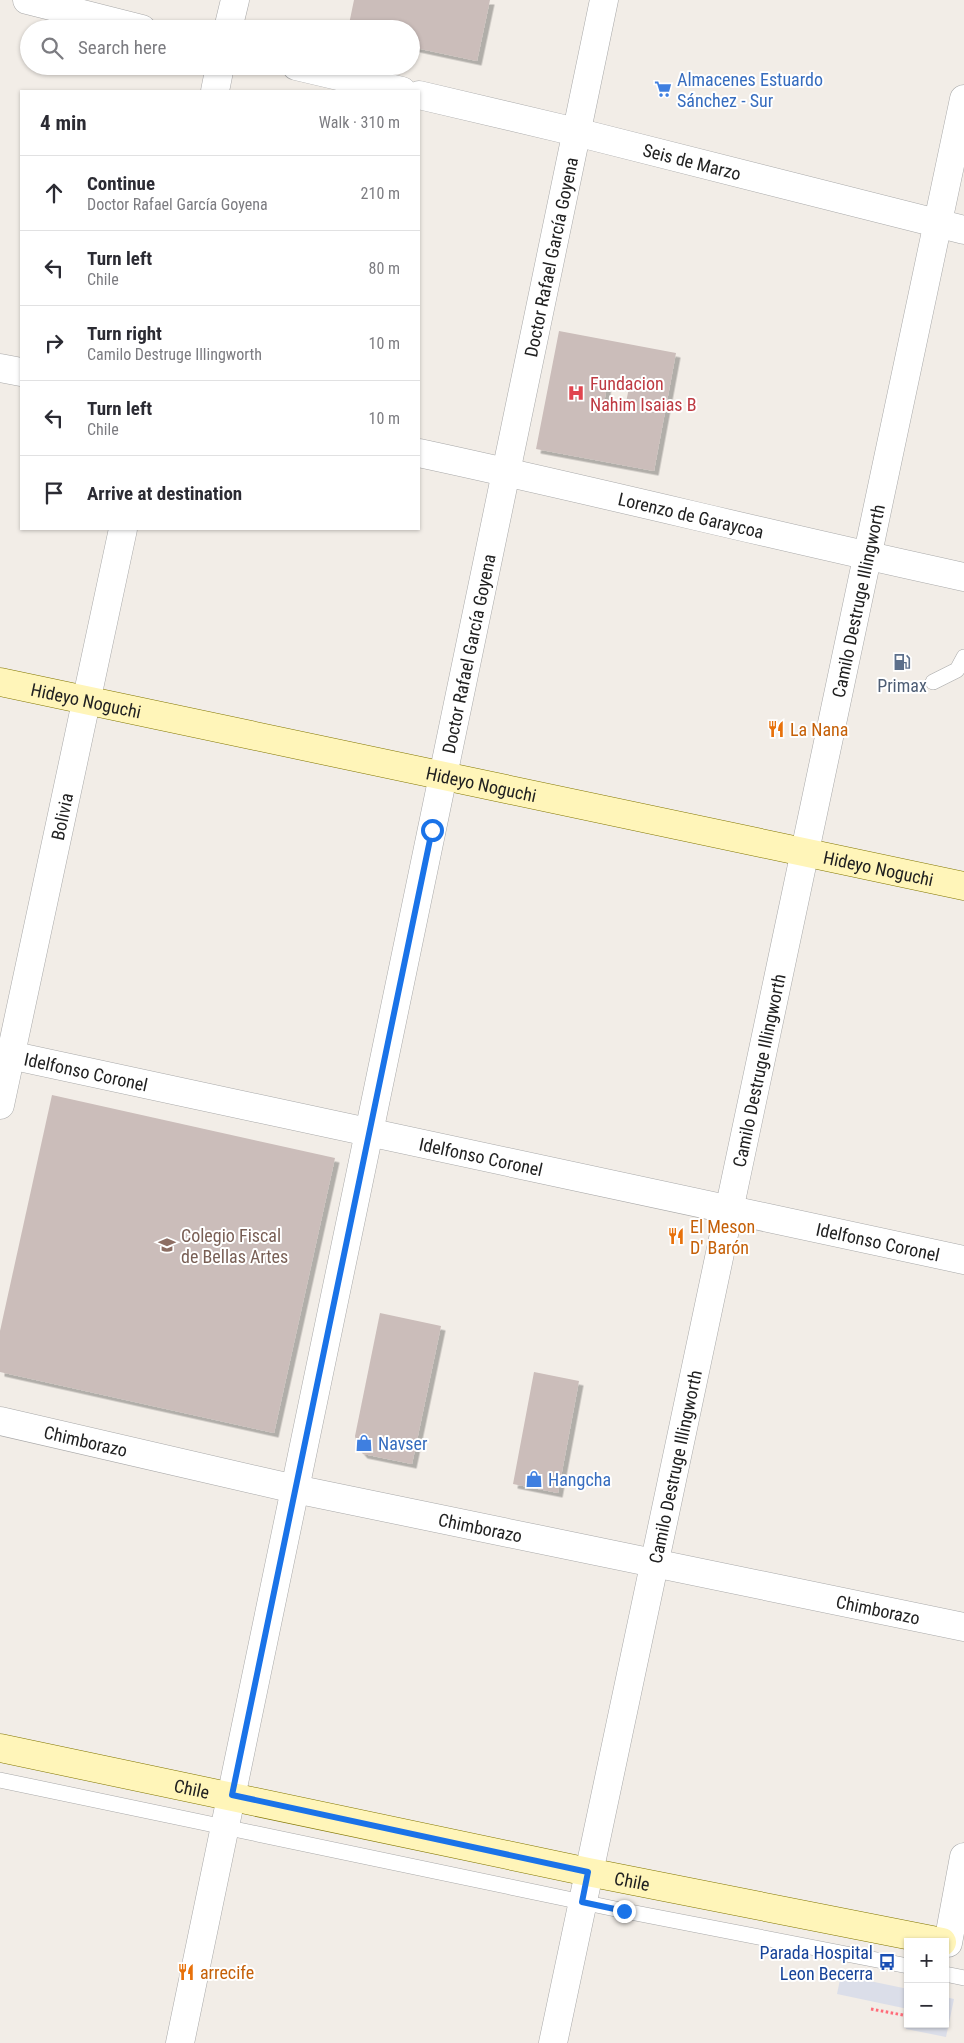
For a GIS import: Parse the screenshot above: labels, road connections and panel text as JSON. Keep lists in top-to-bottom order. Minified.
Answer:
{"streets":{"street":["Seis de Marzo","Doctor Rafael García Goyena","Lorenzo de Garaycoa","Camilo Destruge Illingworth","Hideyo Noguchi","Bolivia","Idelfonso Coronel","Chimborazo","Chile"]},"crossings":[["Seis de Marzo","Doctor Rafael García Goyena"],["Seis de Marzo","Camilo Destruge Illingworth"],["Doctor Rafael García Goyena","Lorenzo de Garaycoa"],["Doctor Rafael García Goyena","Hideyo Noguchi"],["Doctor Rafael García Goyena","Idelfonso Coronel"],["Doctor Rafael García Goyena","Chimborazo"],["Doctor Rafael García Goyena","Chile"],["Lorenzo de Garaycoa","Camilo Destruge Illingworth"],["Camilo Destruge Illingworth","Hideyo Noguchi"],["Camilo Destruge Illingworth","Idelfonso Coronel"],["Camilo Destruge Illingworth","Chimborazo"],["Camilo Destruge Illingworth","Chile"],["Hideyo Noguchi","Bolivia"],["Bolivia","Idelfonso Coronel"]],"places":{"supermarket":["Almacenes Estuardo Sánchez - Sur"],"hospital":["Fundacion Nahim Isaias B"],"fuel station":["Primax"],"restaurant":["La Nana","El Meson D' Barón","arrecife"],"school or university":["Colegio Fiscal de Bellas Artes"],"shop":["Navser","Hangcha"],"bus stop":["Parada Hospital Leon Becerra"]},"page":{"search":"Search here","heading":["4 min","Walk · 310 m"],"list":[["Continue","Doctor Rafael García Goyena","210 m"],["Turn left","Chile","80 m"],["Turn right","Camilo Destruge Illingworth","10 m"],["Turn left","Chile","10 m"],"Arrive at destination"],"map_buttons":["+","−"]}}
